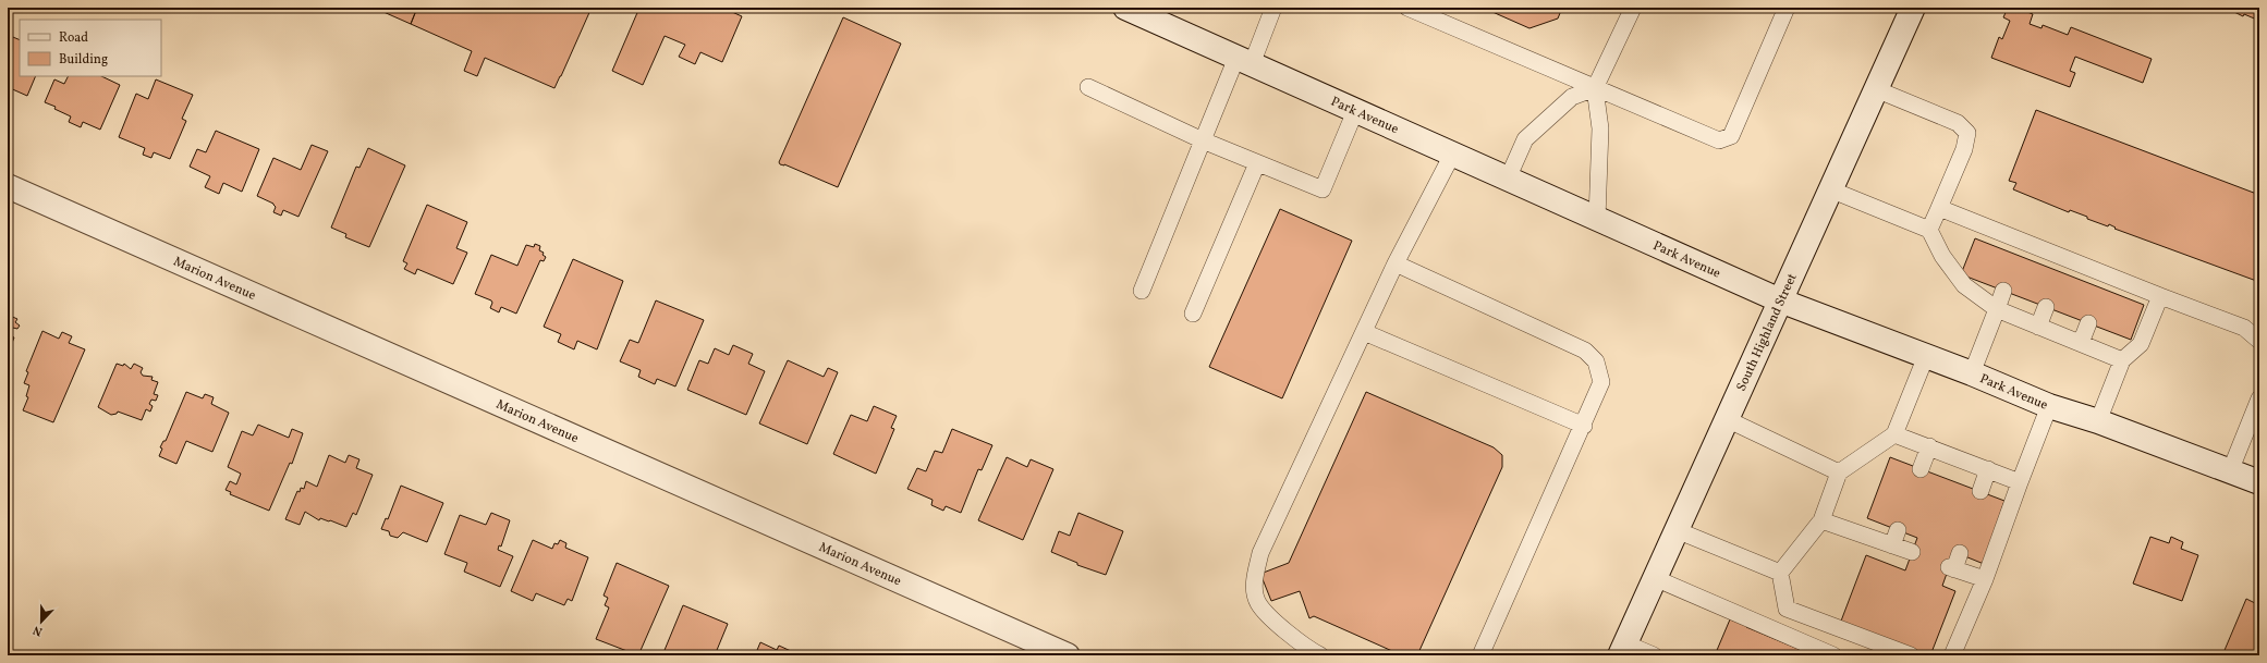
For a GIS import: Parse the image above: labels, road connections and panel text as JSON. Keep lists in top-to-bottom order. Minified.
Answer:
{"streets":{"main road":["Park Avenue","Marion Avenue","South Highland Street"]},"crossings":[["Park Avenue","South Highland Street"]],"legend":["Road","Building"],"north":"bottom"}
